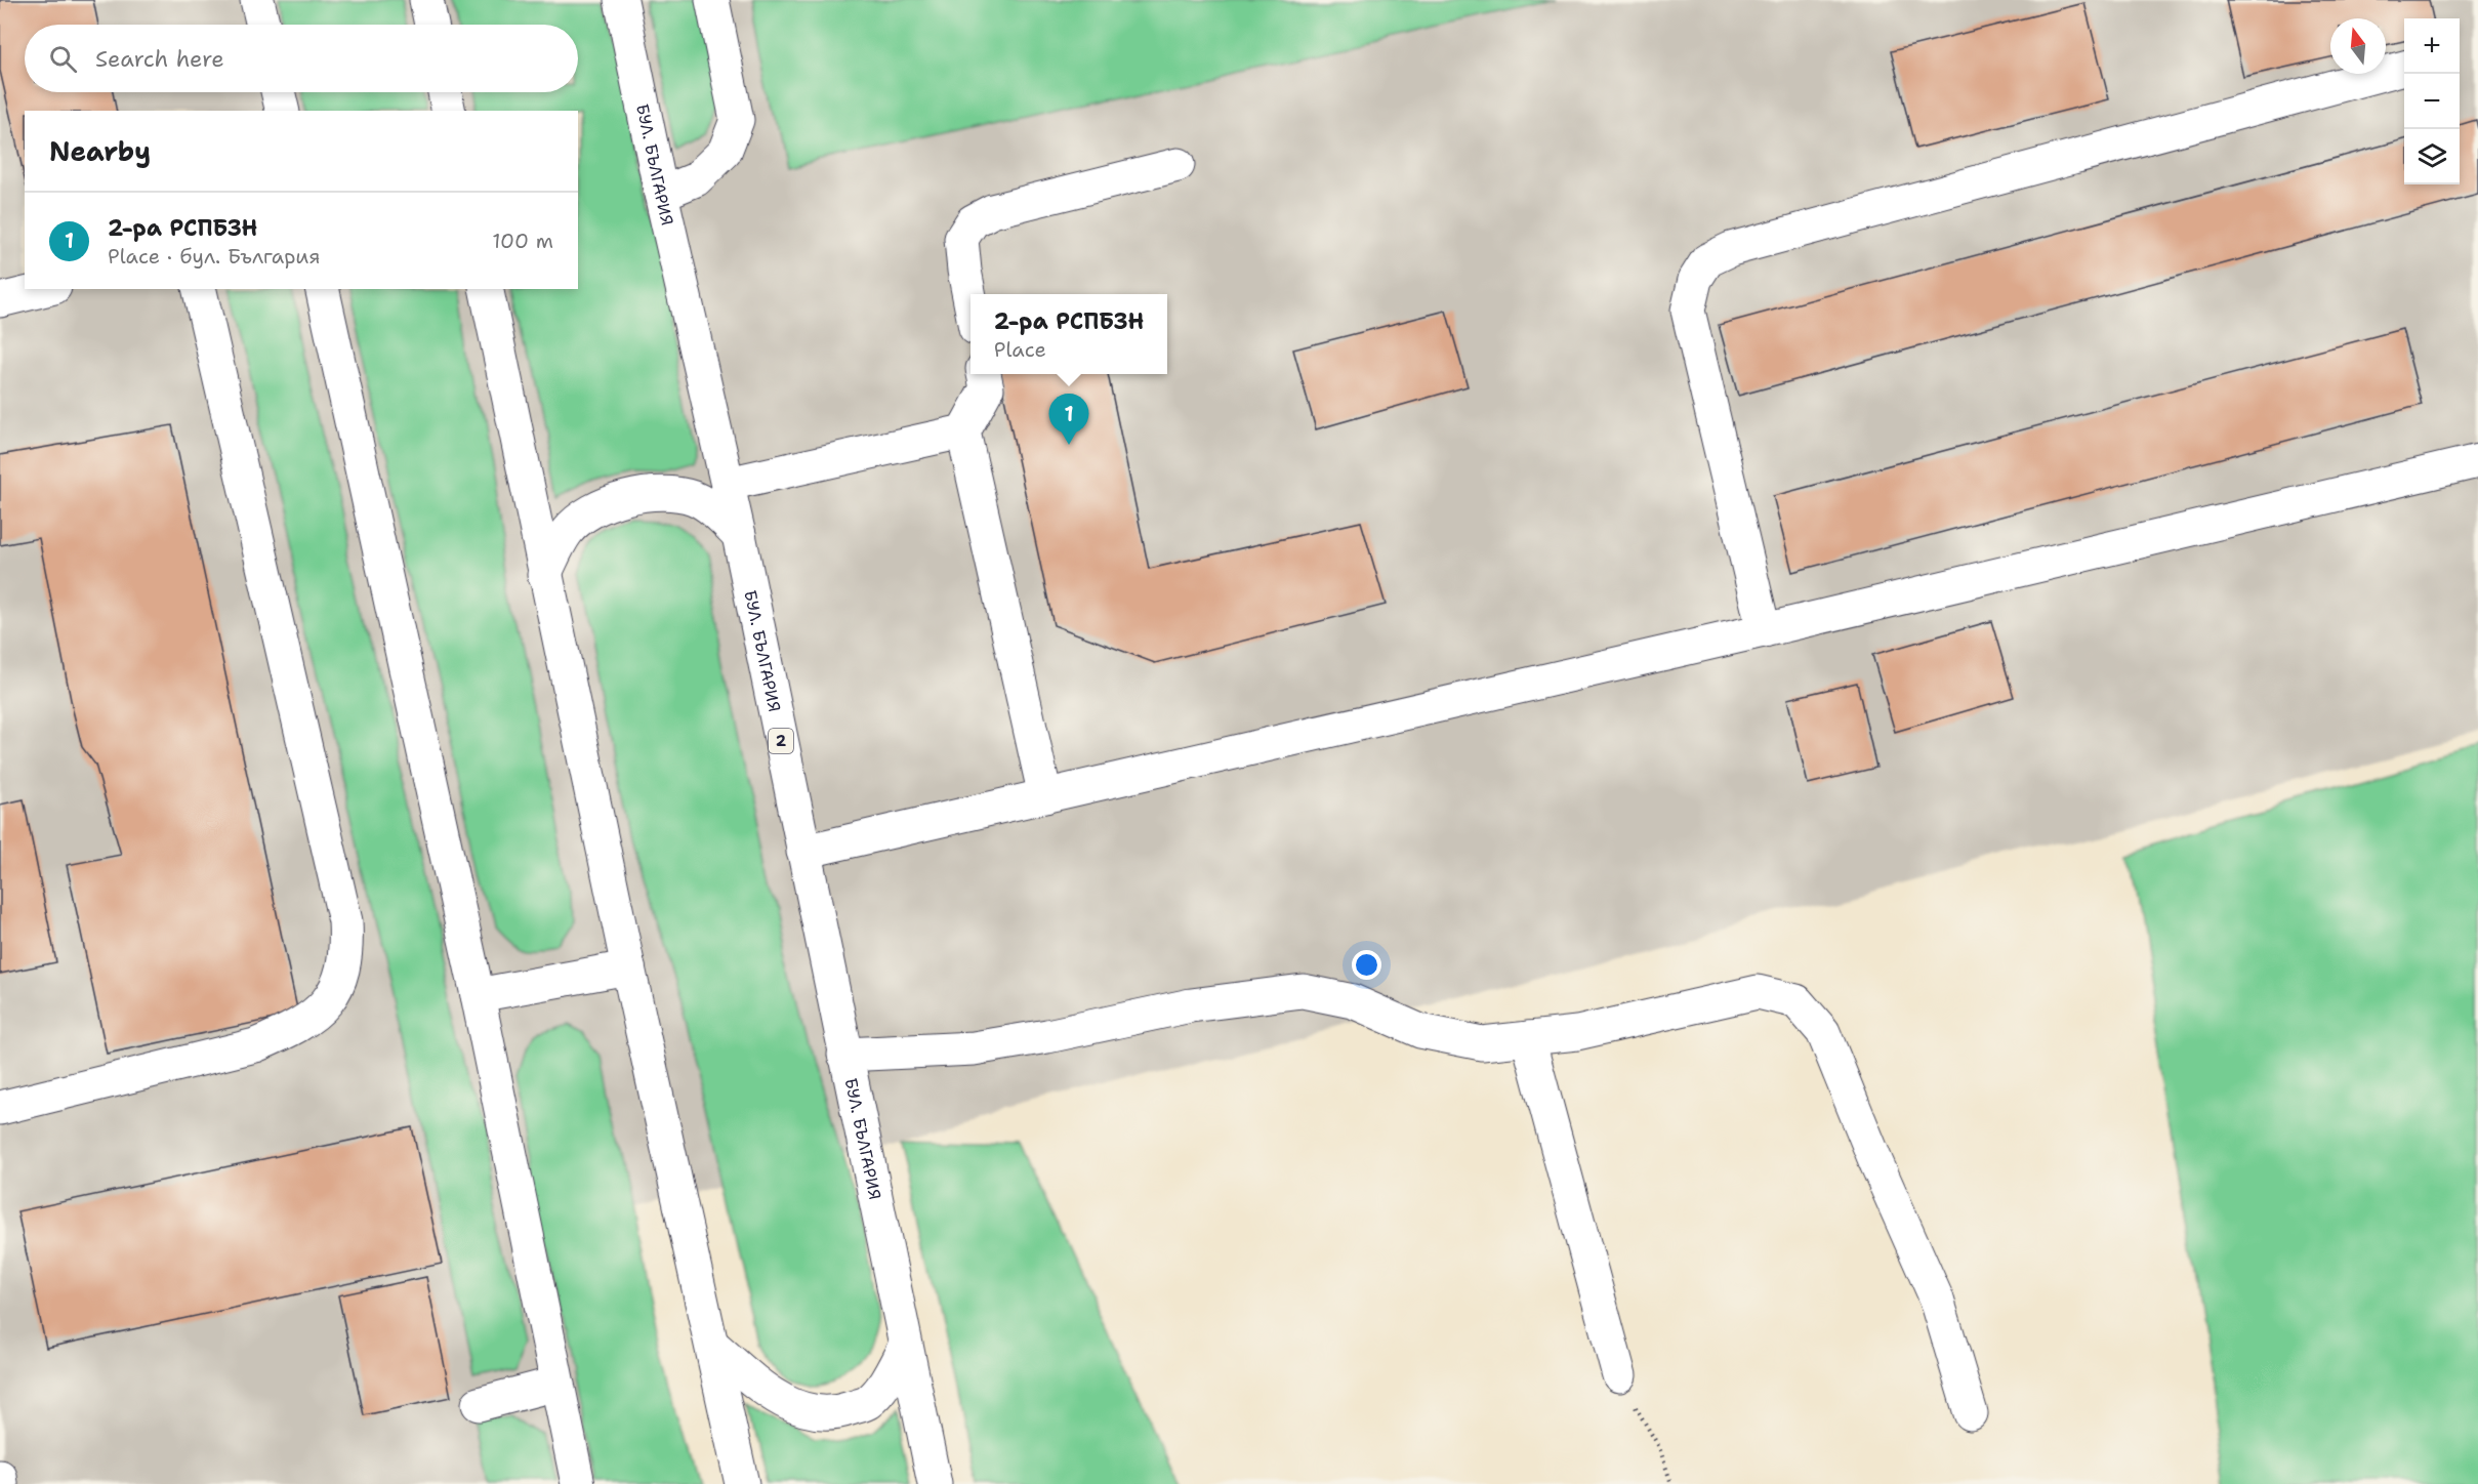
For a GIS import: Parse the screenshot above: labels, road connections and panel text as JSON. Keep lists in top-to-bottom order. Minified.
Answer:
{"streets":{"main road":["БУЛ. БЪЛГАРИЯ","2"]},"north":"top","page":{"map_buttons":["+","−"],"search":"Search here","heading":"Nearby","list":[{"mark":"1","name":"2-ра РСПБЗН","note":"Place · бул. България","value":"100 m"}],"popup":["2-ра РСПБЗН","Place"],"pins":"1"}}
